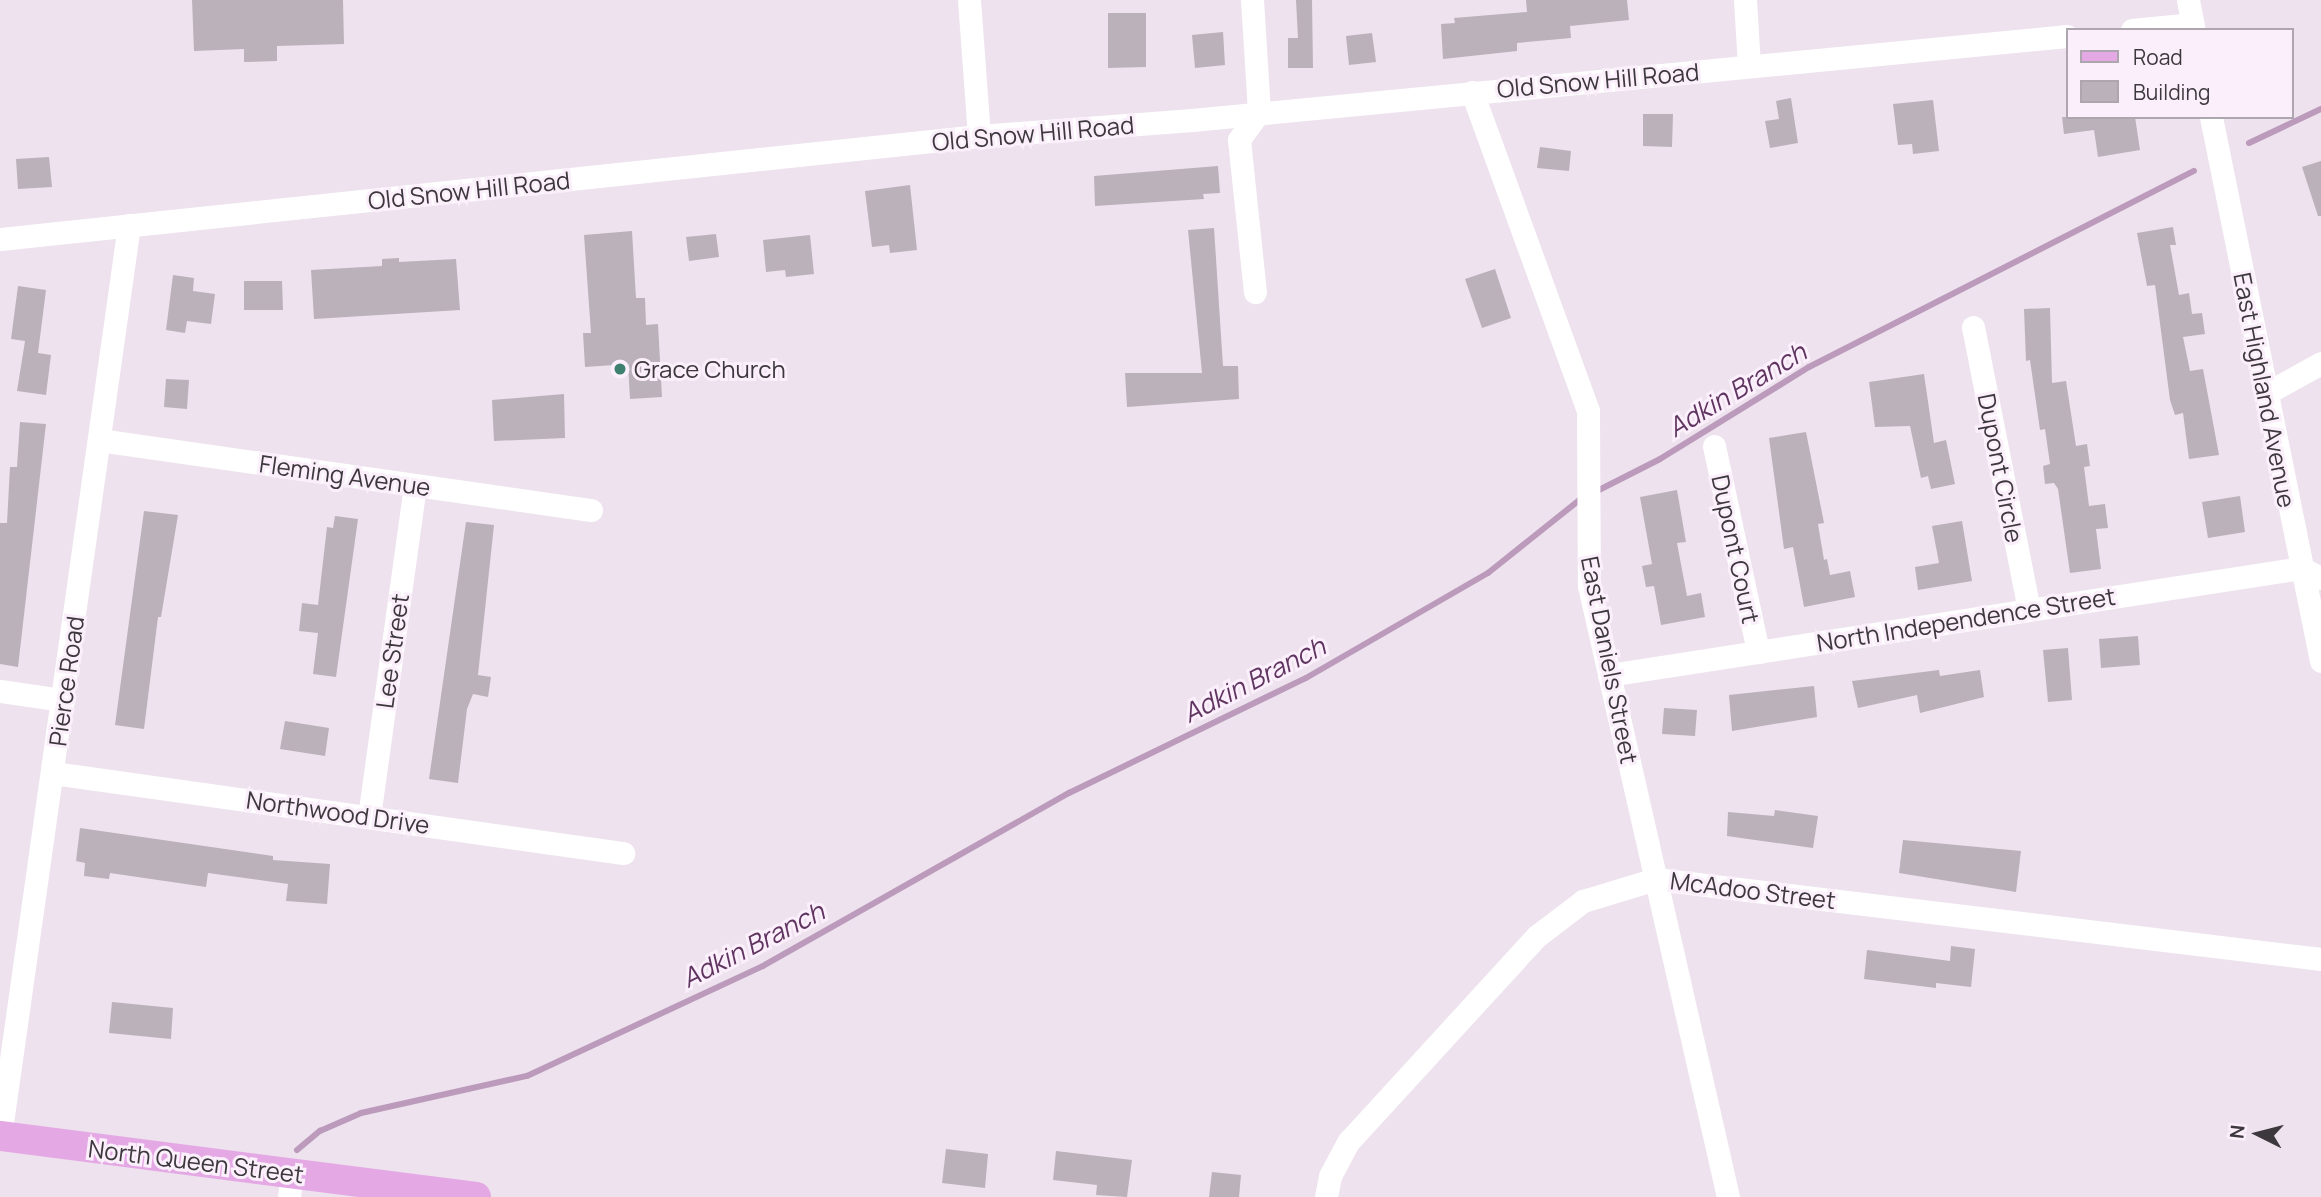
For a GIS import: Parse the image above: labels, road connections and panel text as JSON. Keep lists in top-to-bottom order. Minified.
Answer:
{"streets":{"main road":["North Queen Street"],"street":["Old Snow Hill Road","East Highland Avenue","Dupont Circle","Fleming Avenue","Dupont Court","North Independence Street","Lee Street","East Daniels Street","Pierce Road","Northwood Drive","McAdoo Street"]},"crossings":[["Old Snow Hill Road","East Daniels Street"],["Old Snow Hill Road","Pierce Road"],["East Highland Avenue","North Independence Street"],["Dupont Circle","North Independence Street"],["Fleming Avenue","Lee Street"],["Fleming Avenue","Pierce Road"],["Dupont Court","North Independence Street"],["North Independence Street","East Daniels Street"],["Lee Street","Northwood Drive"],["East Daniels Street","McAdoo Street"],["Pierce Road","Northwood Drive"],["Pierce Road","North Queen Street"]],"water":["Adkin Branch"],"places":["Grace Church"],"legend":["Road","Building"],"north":"left"}
